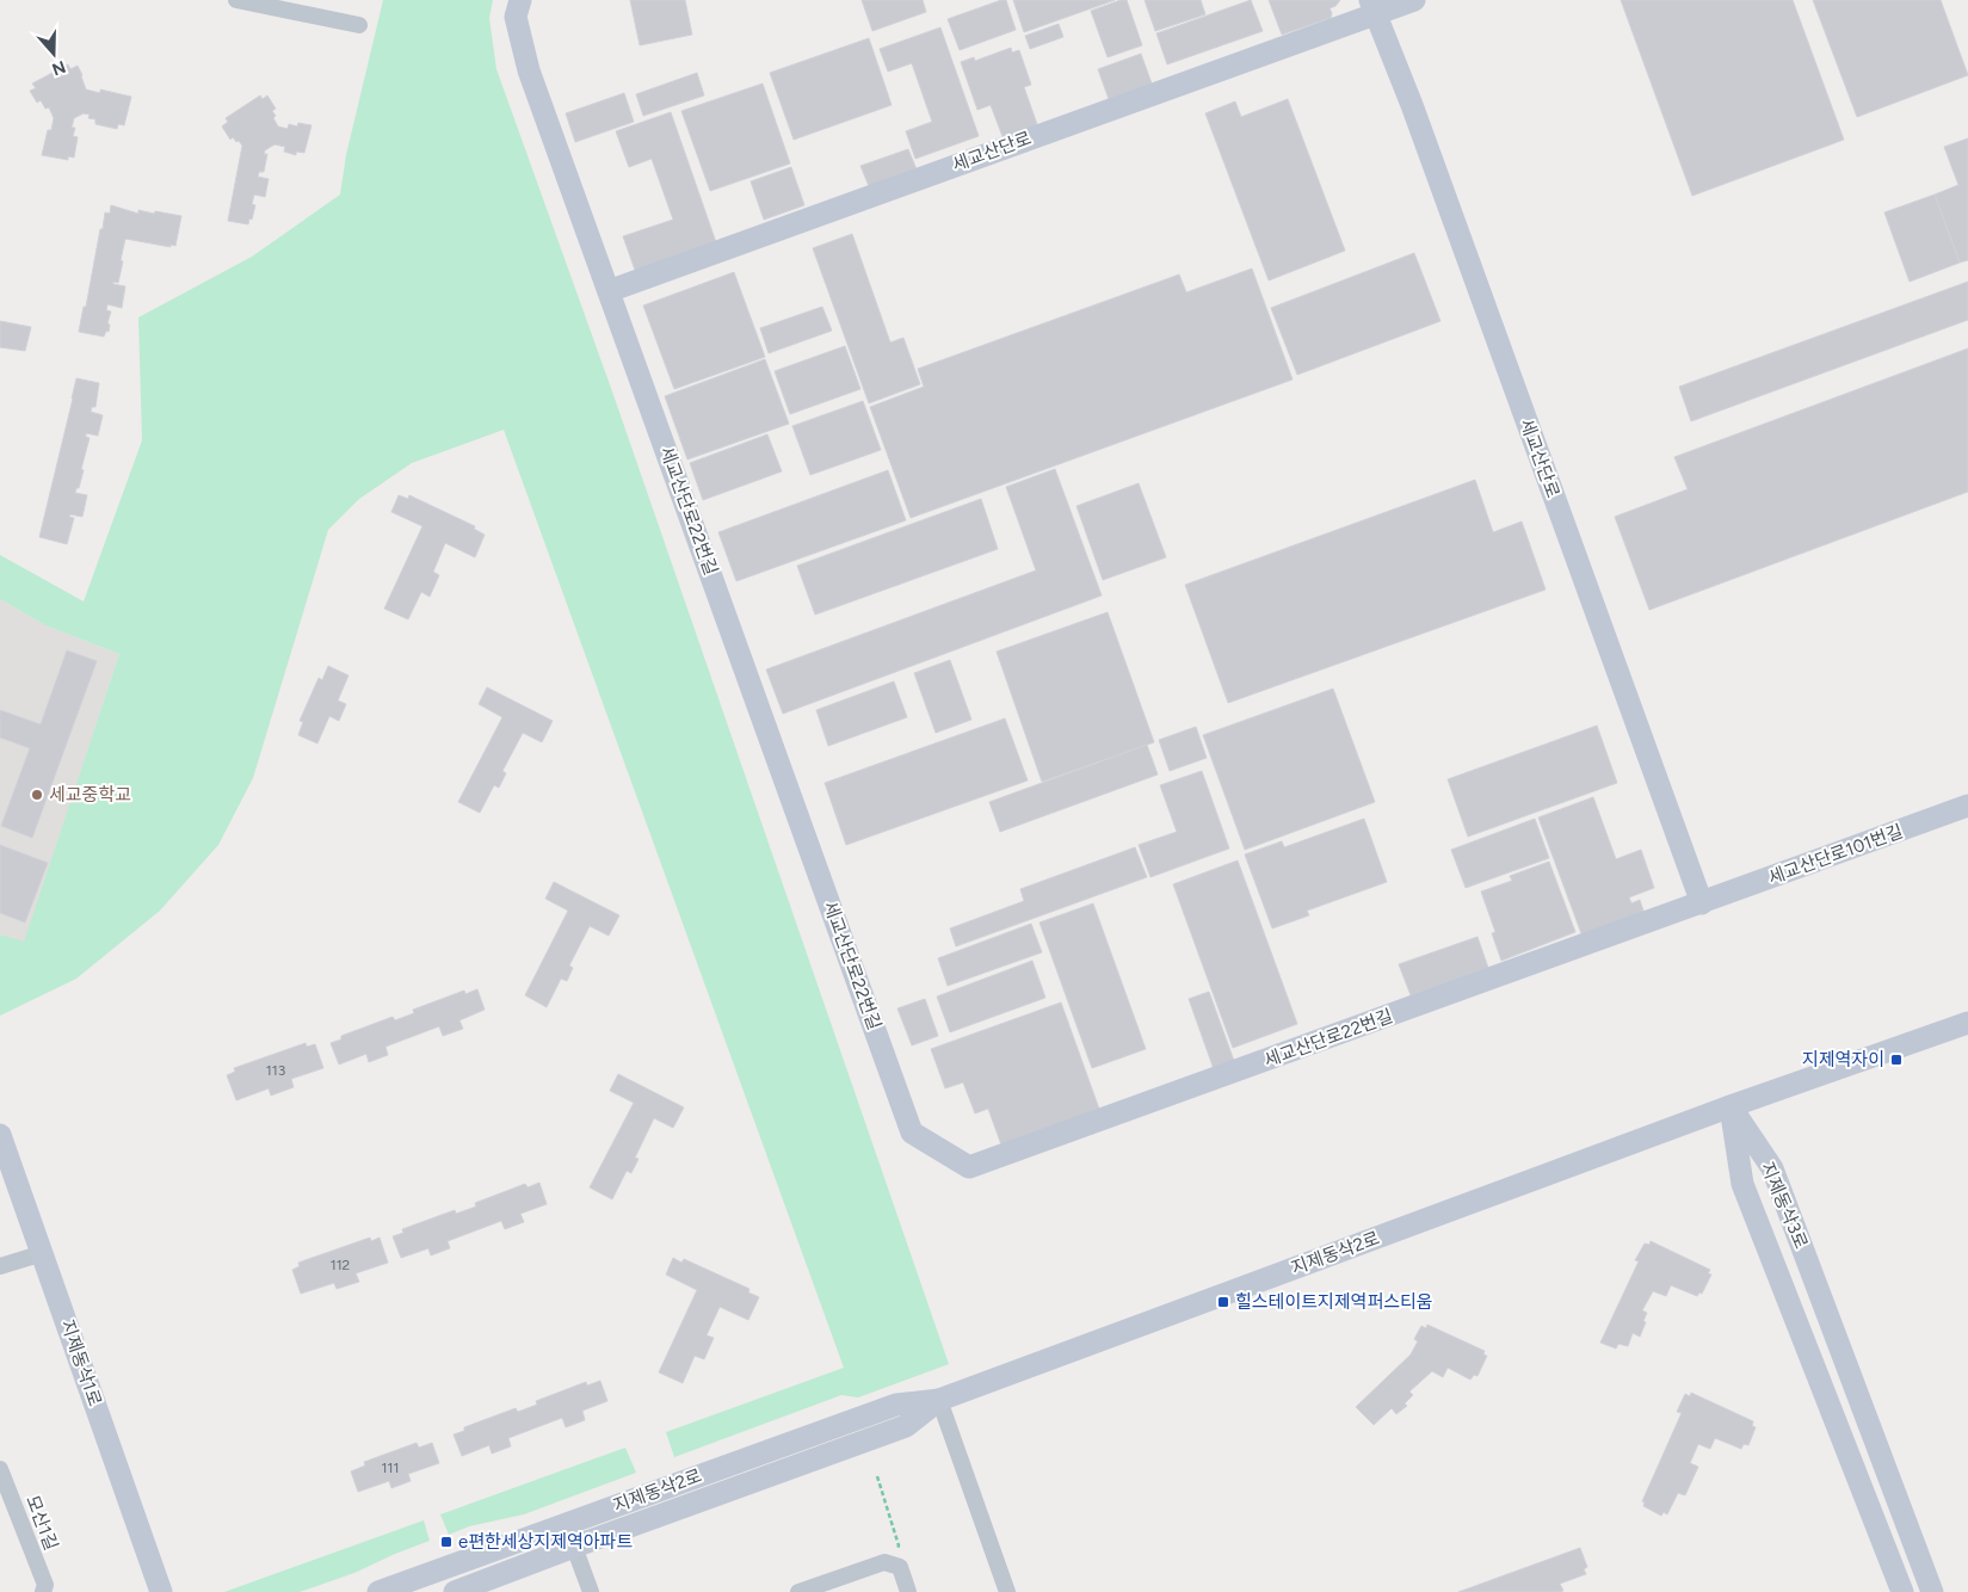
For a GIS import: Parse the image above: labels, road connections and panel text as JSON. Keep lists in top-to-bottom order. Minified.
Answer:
{"streets":{"street":["세교산단로","세교산단로22번길","세교산단로101번길","지제동삭3로","지제동삭2로","지제동삭1로","모산1길"]},"crossings":[["세교산단로","세교산단로22번길"],["세교산단로","세교산단로101번길"],["세교산단로22번길","세교산단로101번길"],["지제동삭3로","지제동삭2로"]],"places":{"other":["세교중학교"],"transit":["지제역자이","힐스테이트지제역퍼스티움","e편한세상지제역아파트"]},"house_numbers":["113","112","111"],"north":"bottom"}
